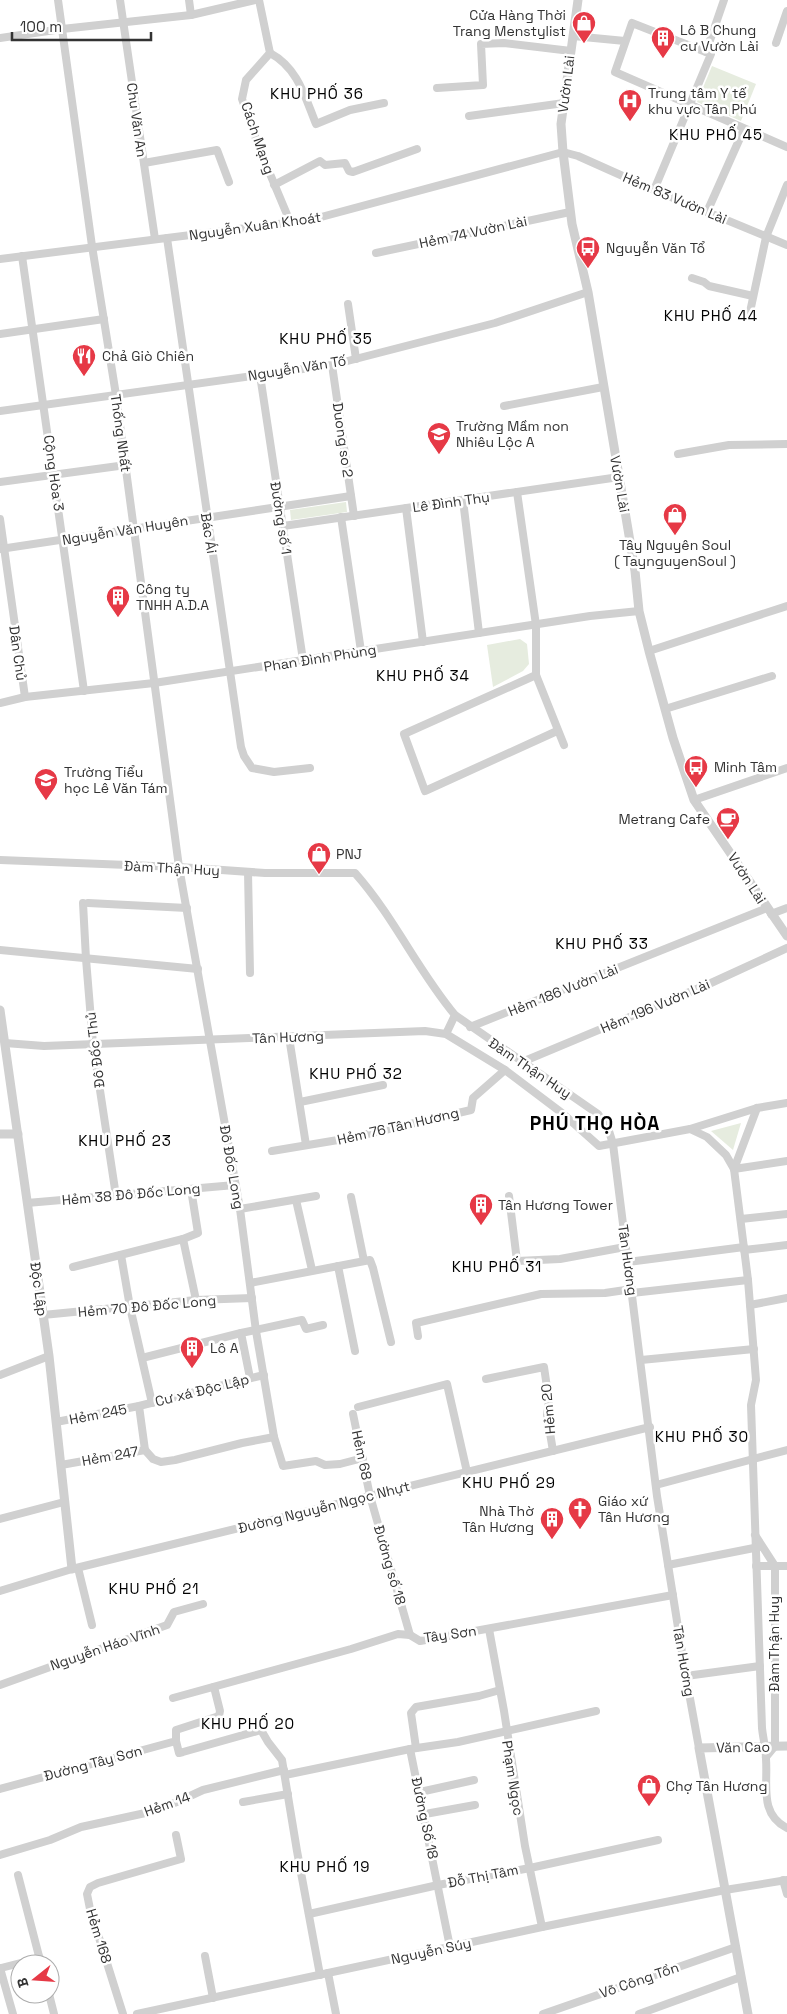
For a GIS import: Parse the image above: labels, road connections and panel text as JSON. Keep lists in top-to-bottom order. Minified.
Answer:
{"streets":{"street":["Vườn Lài","Chu Văn An","Cách Mạng","Hẻm 83 Vườn Lài","Nguyễn Xuân Khoát","Hẻm 74 Vườn Lài","Nguyễn Văn Tố","Thống Nhất","Duong so 2","Cộng Hòa 3","Lê Đình Thụ","Đường số 1","Nguyễn Văn Huyên","Bác Ái","Dân Chủ","Phan Đình Phùng","Đàm Thận Huy","Hẻm 186 Vườn Lài","Hẻm 196 Vườn Lài","Tân Hương","Đô Đốc Thủ","Hẻm 76 Tân Hương","Đô Đốc Long","Hẻm 38 Đô Đốc Long","Độc Lập","Hẻm 70 Đô Đốc Long","Cư xá Độc Lập","Hẻm 20","Hẻm 245","Hẻm 68","Hẻm 247","Đường Nguyễn Ngọc Nhựt","Đường số 18","Tây Sơn","Nguyễn Háo Vĩnh","Văn Cao","Đường Tây Sơn","Phạm Ngọc","Hẻm 14","Đường Số 18","Đỗ Thị Tâm","Hẻm 168","Nguyễn Súy","Võ Công Tồn"]},"crossings":[["Vườn Lài","Hẻm 83 Vườn Lài"],["Vườn Lài","Nguyễn Xuân Khoát"],["Vườn Lài","Hẻm 74 Vườn Lài"],["Vườn Lài","Nguyễn Văn Tố"],["Vườn Lài","Lê Đình Thụ"],["Vườn Lài","Phan Đình Phùng"],["Vườn Lài","Hẻm 186 Vườn Lài"],["Chu Văn An","Nguyễn Xuân Khoát"],["Cách Mạng","Nguyễn Xuân Khoát"],["Hẻm 83 Vườn Lài","Nguyễn Xuân Khoát"],["Nguyễn Xuân Khoát","Thống Nhất"],["Nguyễn Xuân Khoát","Cộng Hòa 3"],["Nguyễn Xuân Khoát","Bác Ái"],["Nguyễn Văn Tố","Thống Nhất"],["Nguyễn Văn Tố","Duong so 2"],["Nguyễn Văn Tố","Cộng Hòa 3"],["Nguyễn Văn Tố","Đường số 1"],["Nguyễn Văn Tố","Bác Ái"],["Thống Nhất","Nguyễn Văn Huyên"],["Thống Nhất","Phan Đình Phùng"],["Thống Nhất","Đàm Thận Huy"],["Thống Nhất","Đô Đốc Long"],["Duong so 2","Lê Đình Thụ"],["Duong so 2","Nguyễn Văn Huyên"],["Cộng Hòa 3","Nguyễn Văn Huyên"],["Cộng Hòa 3","Phan Đình Phùng"],["Lê Đình Thụ","Đường số 1"],["Đường số 1","Nguyễn Văn Huyên"],["Đường số 1","Phan Đình Phùng"],["Nguyễn Văn Huyên","Bác Ái"],["Nguyễn Văn Huyên","Dân Chủ"],["Bác Ái","Phan Đình Phùng"],["Dân Chủ","Phan Đình Phùng"],["Đàm Thận Huy","Hẻm 186 Vườn Lài"],["Đàm Thận Huy","Hẻm 196 Vườn Lài"],["Đàm Thận Huy","Tân Hương"],["Đàm Thận Huy","Đô Đốc Long"],["Đàm Thận Huy","Văn Cao"],["Tân Hương","Đô Đốc Thủ"],["Tân Hương","Hẻm 76 Tân Hương"],["Tân Hương","Đô Đốc Long"],["Tân Hương","Độc Lập"],["Tân Hương","Đường Nguyễn Ngọc Nhựt"],["Tân Hương","Tây Sơn"],["Tân Hương","Văn Cao"],["Tân Hương","Nguyễn Súy"],["Tân Hương","Võ Công Tồn"],["Đô Đốc Thủ","Đô Đốc Long"],["Đô Đốc Thủ","Hẻm 38 Đô Đốc Long"],["Đô Đốc Long","Hẻm 38 Đô Đốc Long"],["Đô Đốc Long","Hẻm 70 Đô Đốc Long"],["Đô Đốc Long","Cư xá Độc Lập"],["Đô Đốc Long","Hẻm 68"],["Hẻm 38 Đô Đốc Long","Độc Lập"],["Độc Lập","Hẻm 70 Đô Đốc Long"],["Độc Lập","Hẻm 245"],["Độc Lập","Hẻm 247"],["Độc Lập","Đường Nguyễn Ngọc Nhựt"],["Cư xá Độc Lập","Hẻm 245"],["Cư xá Độc Lập","Hẻm 247"],["Hẻm 20","Đường Nguyễn Ngọc Nhựt"],["Hẻm 245","Hẻm 247"],["Hẻm 68","Đường Nguyễn Ngọc Nhựt"],["Hẻm 68","Đường số 18"],["Đường Nguyễn Ngọc Nhựt","Đường số 18"],["Đường số 18","Tây Sơn"],["Tây Sơn","Phạm Ngọc"],["Phạm Ngọc","Hẻm 14"],["Phạm Ngọc","Đường Số 18"],["Phạm Ngọc","Đỗ Thị Tâm"],["Phạm Ngọc","Nguyễn Súy"],["Hẻm 14","Đường Số 18"],["Đường Số 18","Đỗ Thị Tâm"],["Đường Số 18","Nguyễn Súy"]],"districts":["KHU PHỐ 36","KHU PHỐ 45","KHU PHỐ 44","KHU PHỐ 35","KHU PHỐ 34","KHU PHỐ 33","KHU PHỐ 32","PHÚ THỌ HÒA","KHU PHỐ 23","KHU PHỐ 31","KHU PHỐ 30","KHU PHỐ 29","KHU PHỐ 21","KHU PHỐ 20","KHU PHỐ 19"],"places":{"shop":["Cửa Hàng Thời Trang Menstylist","Tây Nguyên Soul ( TaynguyenSoul )","PNJ","Chợ Tân Hương"],"building":["Lô B Chung cư Vườn Lài","Công ty TNHH A.D.A","Tân Hương Tower","Lô A","Nhà Thờ Tân Hương"],"hospital":["Trung tâm Y tế khu vực Tân Phú"],"bus stop":["Nguyễn Văn Tổ","Minh Tâm"],"restaurant":["Chả Giò Chiên"],"school or university":["Trường Mầm non Nhiêu Lộc A","Trường Tiểu học Lê Văn Tám"],"cafe":["Metrang Cafe"],"church":["Giáo xứ Tân Hương"]},"scale_bar":"100 m","north":"left"}
